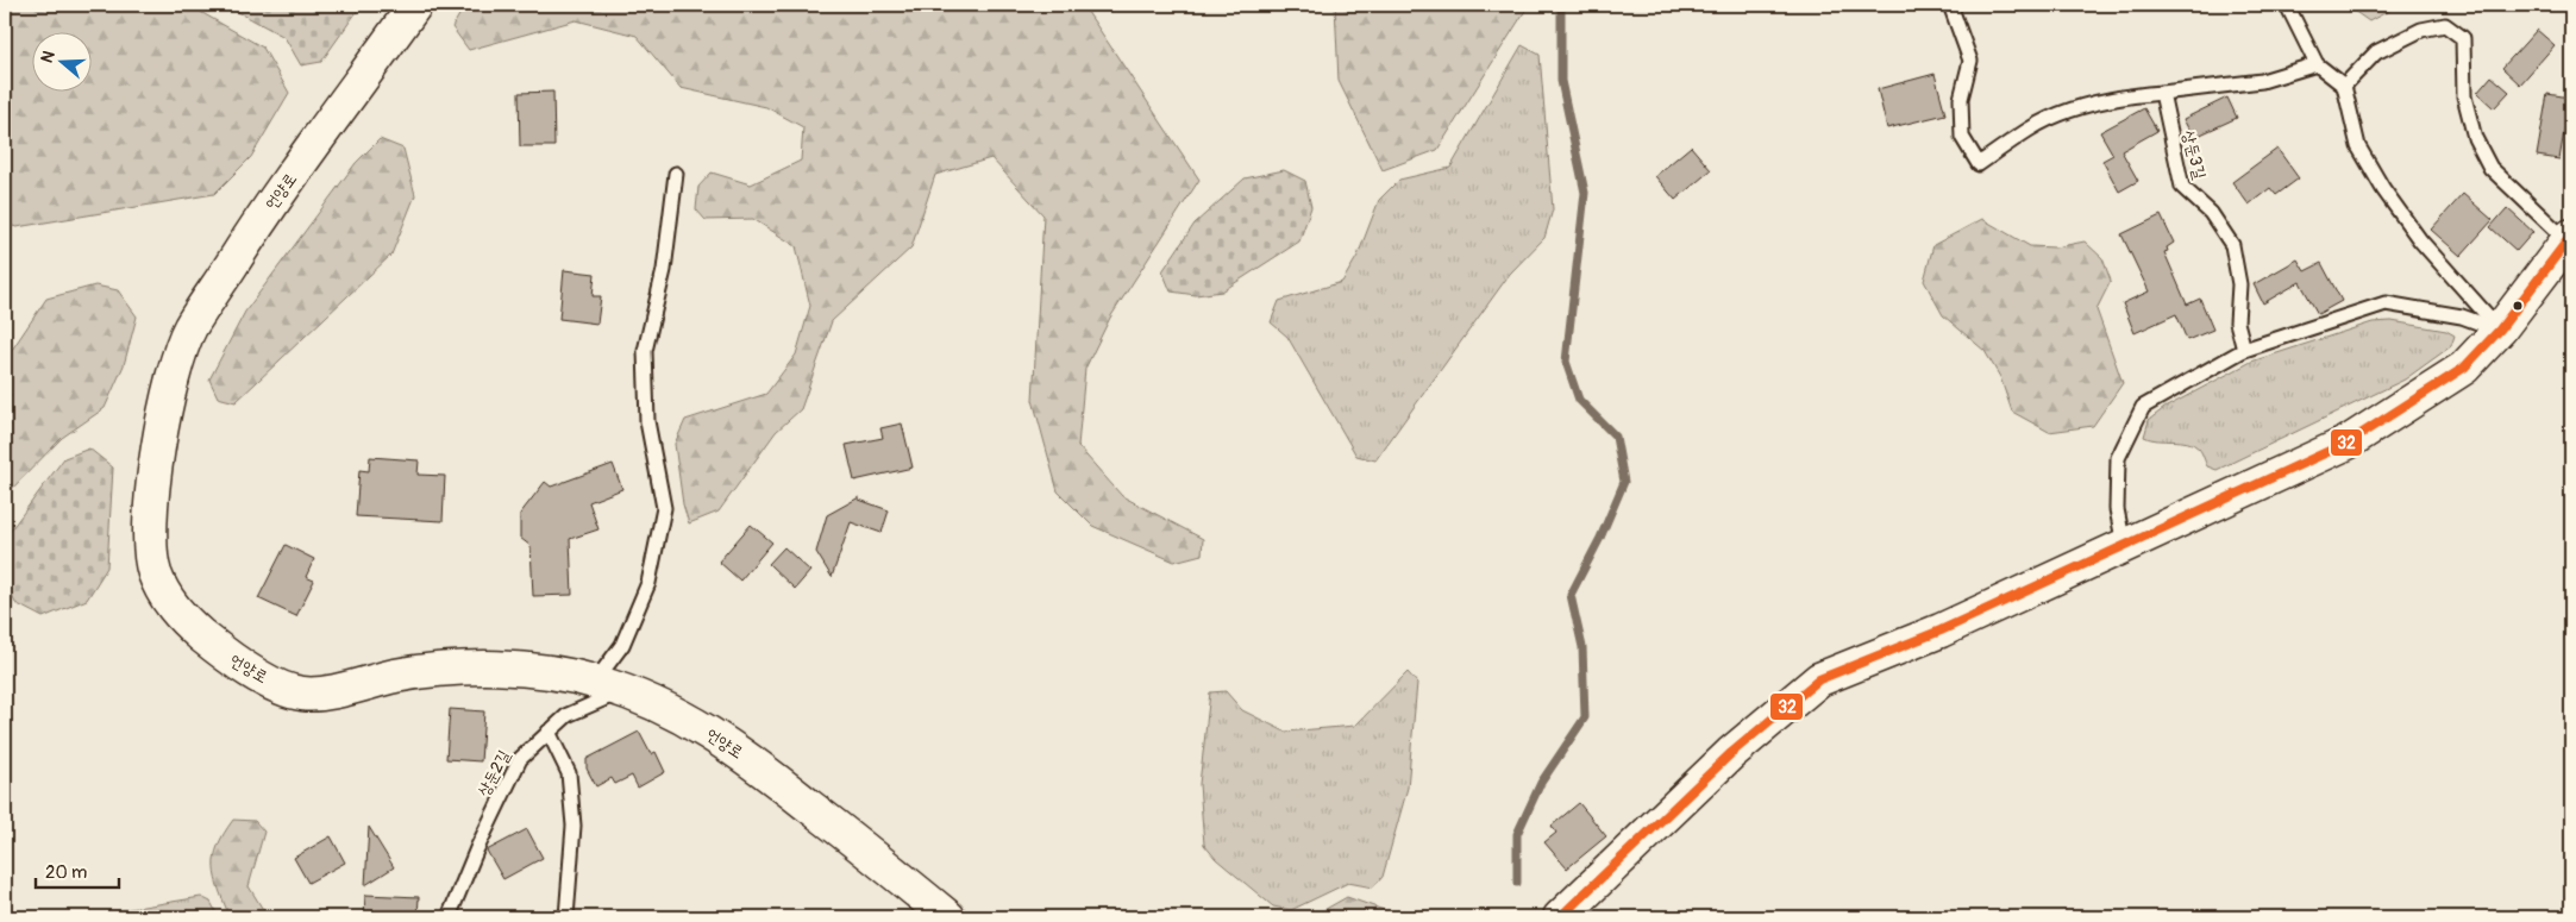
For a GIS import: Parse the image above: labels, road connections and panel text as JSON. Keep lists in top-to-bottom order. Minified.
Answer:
{"streets":{"street":["언양로"],"lane":["상둔3길","상둔2길"]},"crossings":[["언양로","상둔2길"]],"lines":["transit line 32"],"scale_bar":"20 m","north":"left"}
